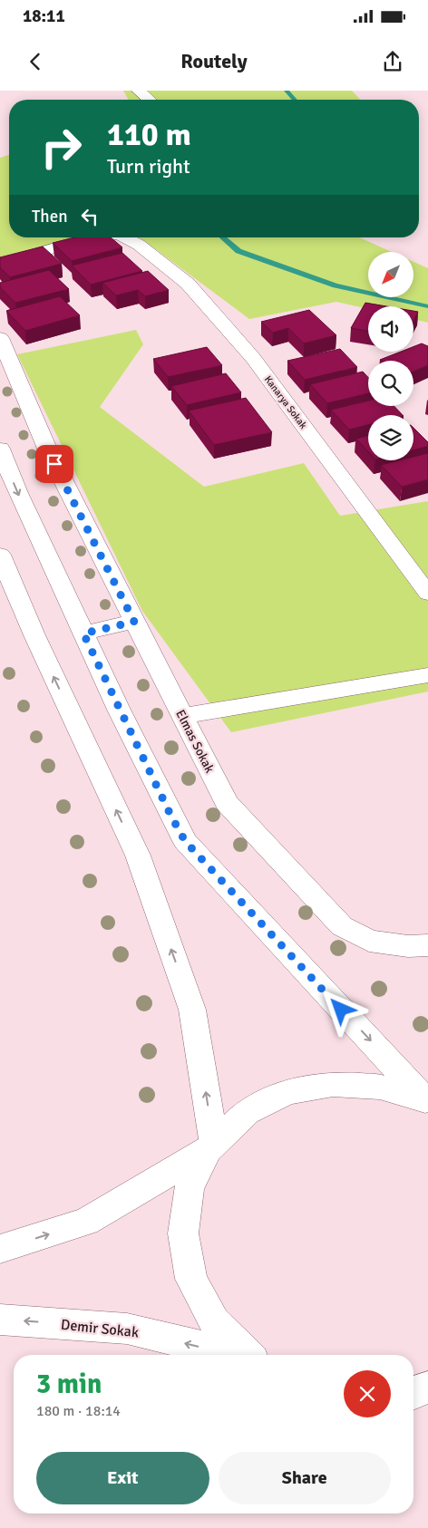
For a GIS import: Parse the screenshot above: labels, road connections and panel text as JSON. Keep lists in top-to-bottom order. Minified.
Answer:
{"streets":{"street":["Kanarya Sokak","Elmas Sokak","Demir Sokak"]},"one_way":["Demir Sokak"],"north":"bottom left","page":{"status":"18:11","header":"Routely","turn":["110 m","Turn right"],"then":"Then","heading":["3 min","180 m · 18:14"],"buttons":["Exit","Share"]}}
